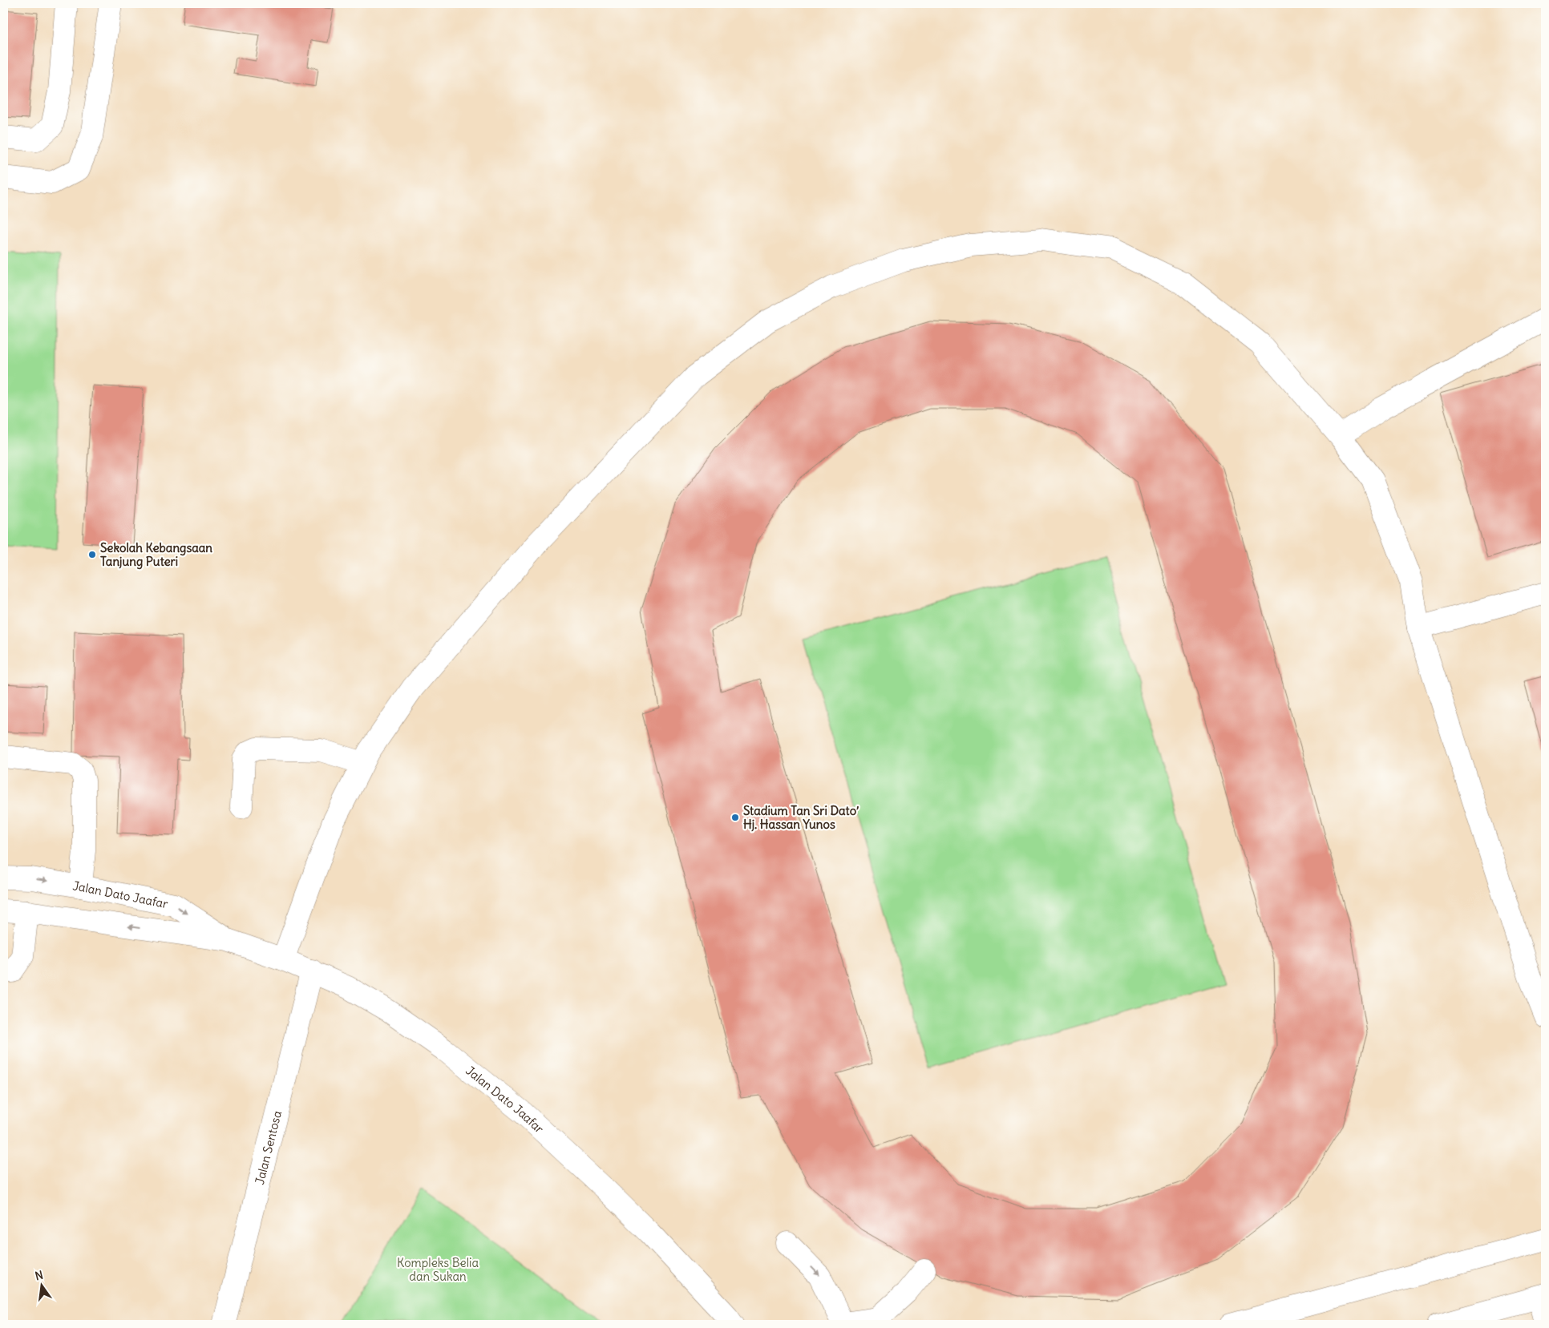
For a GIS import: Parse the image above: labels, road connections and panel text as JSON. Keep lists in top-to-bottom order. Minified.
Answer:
{"streets":{"main road":["Jalan Dato Jaafar","Jalan Sentosa"]},"crossings":[["Jalan Dato Jaafar","Jalan Sentosa"]],"parks":["Kompleks Belia dan Sukan"],"places":["Sekolah Kebangsaan Tanjung Puteri","Stadium Tan Sri Dato’ Hj. Hassan Yunos"],"north":"top"}
